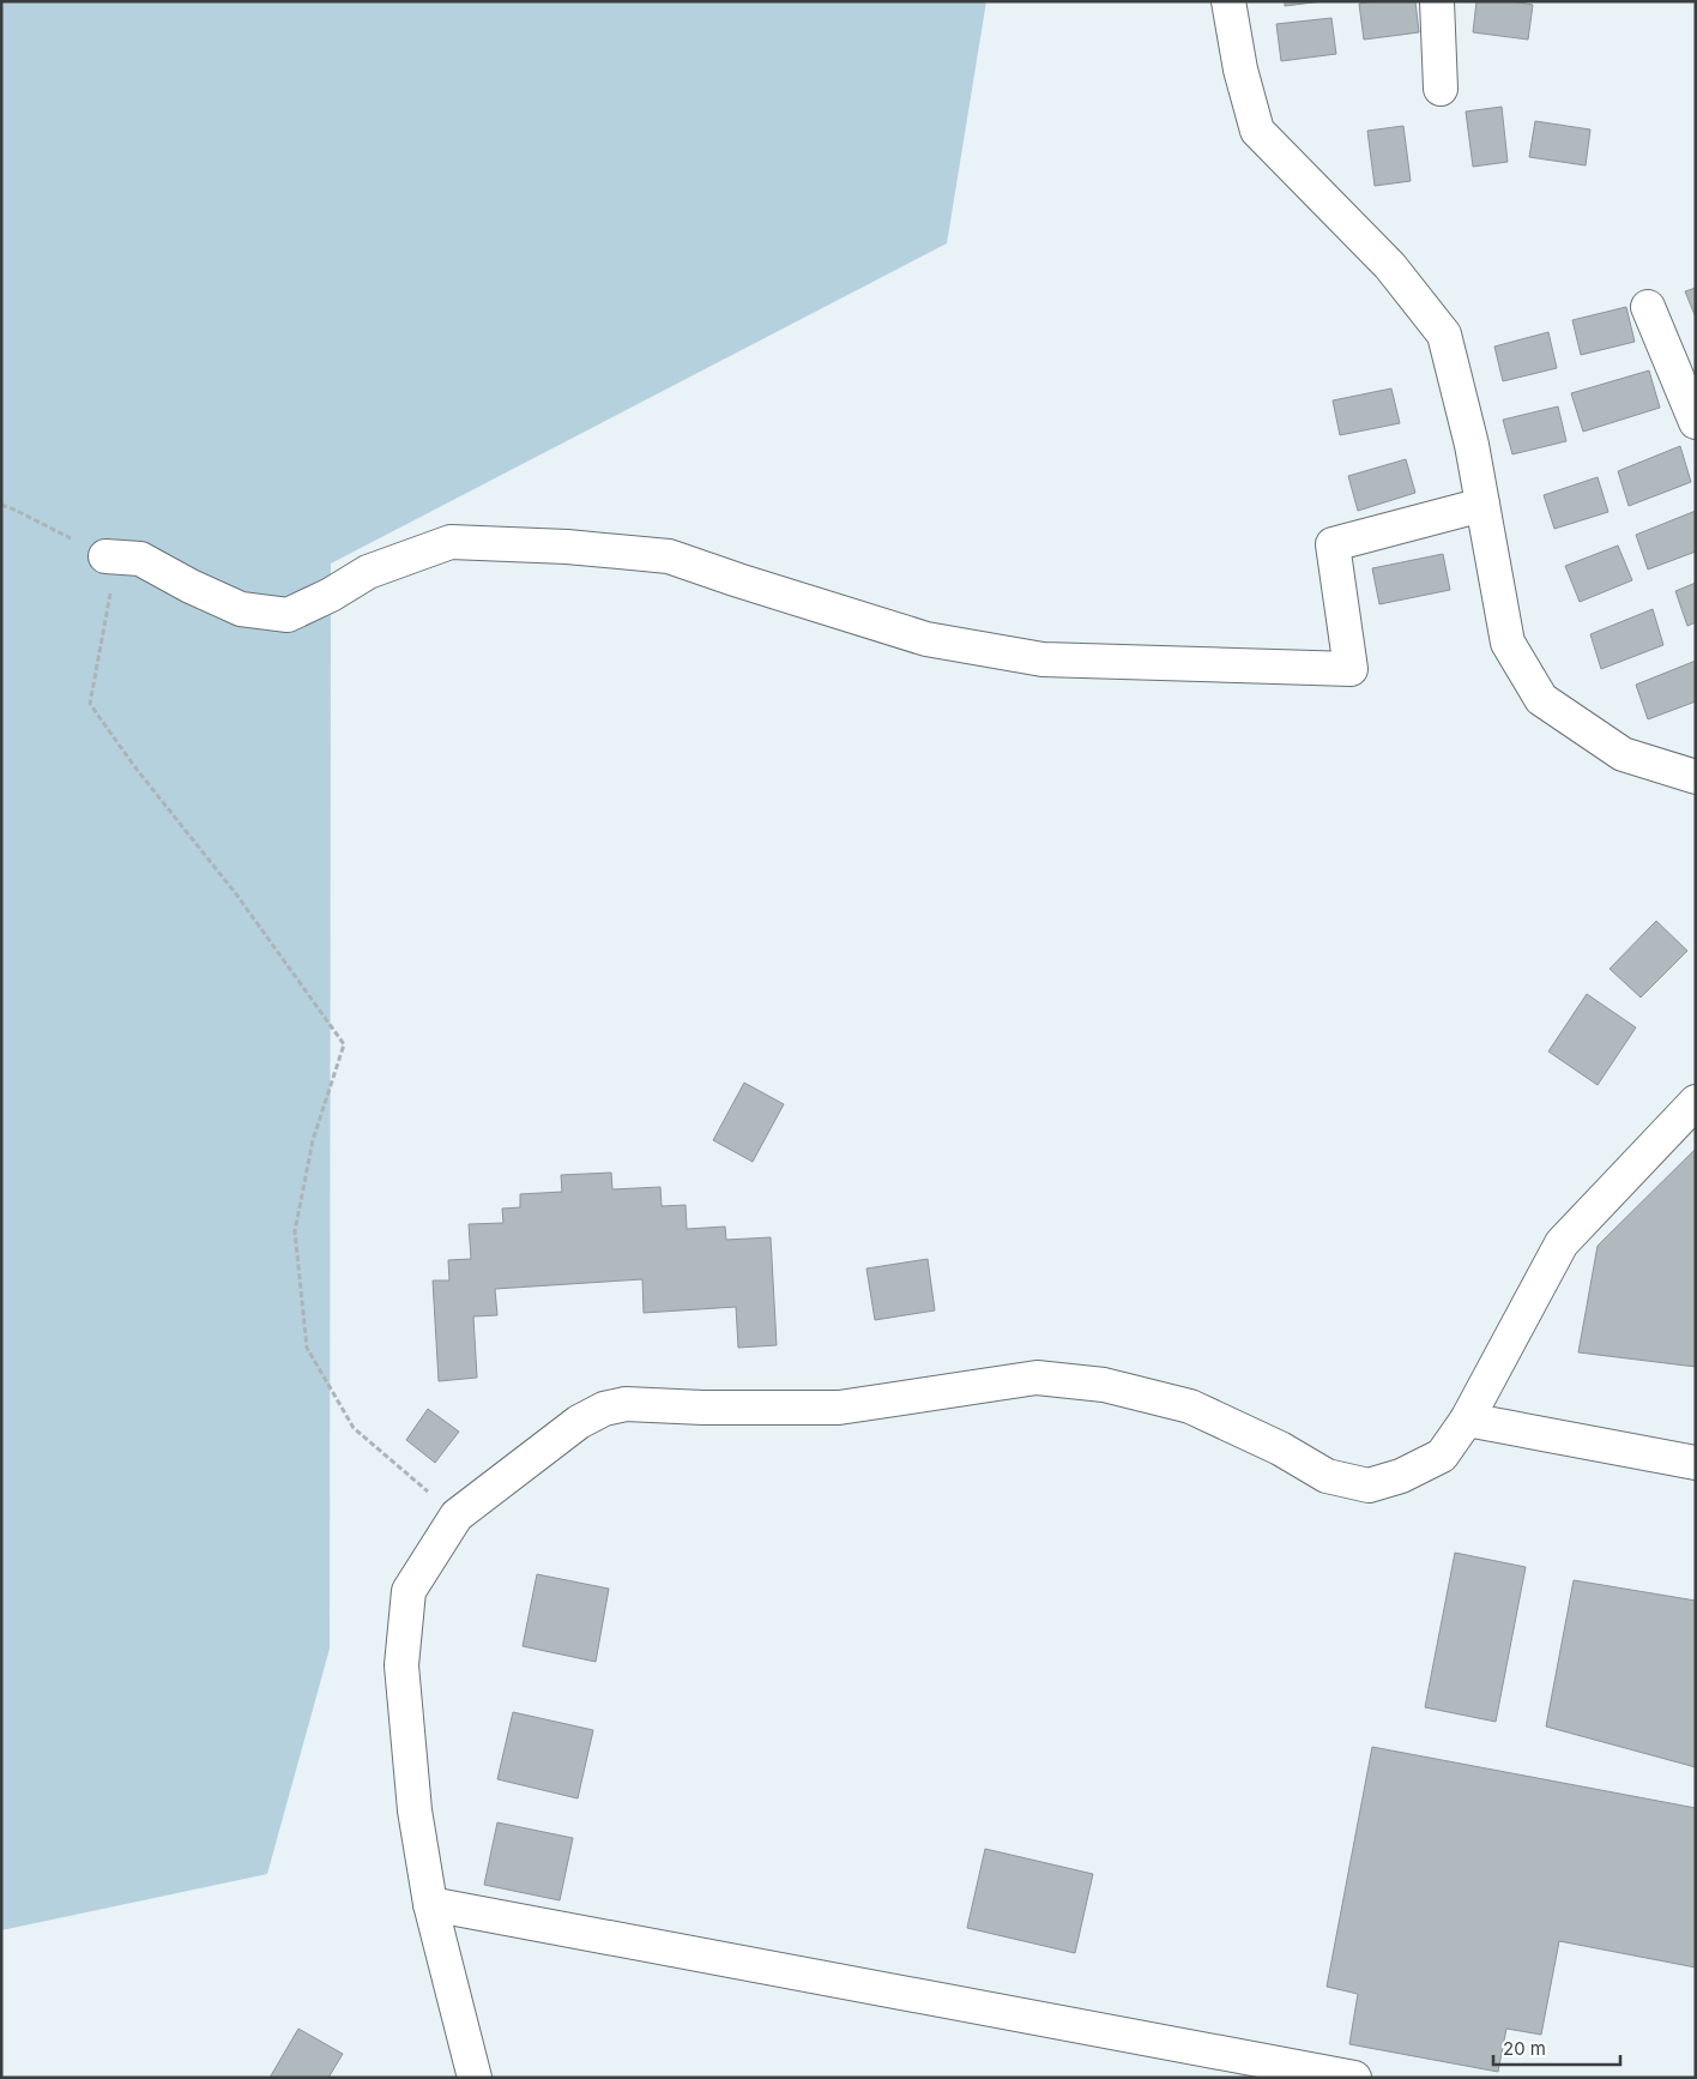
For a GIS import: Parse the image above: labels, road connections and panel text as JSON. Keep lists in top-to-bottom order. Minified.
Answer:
{"scale_bar":"20 m"}
